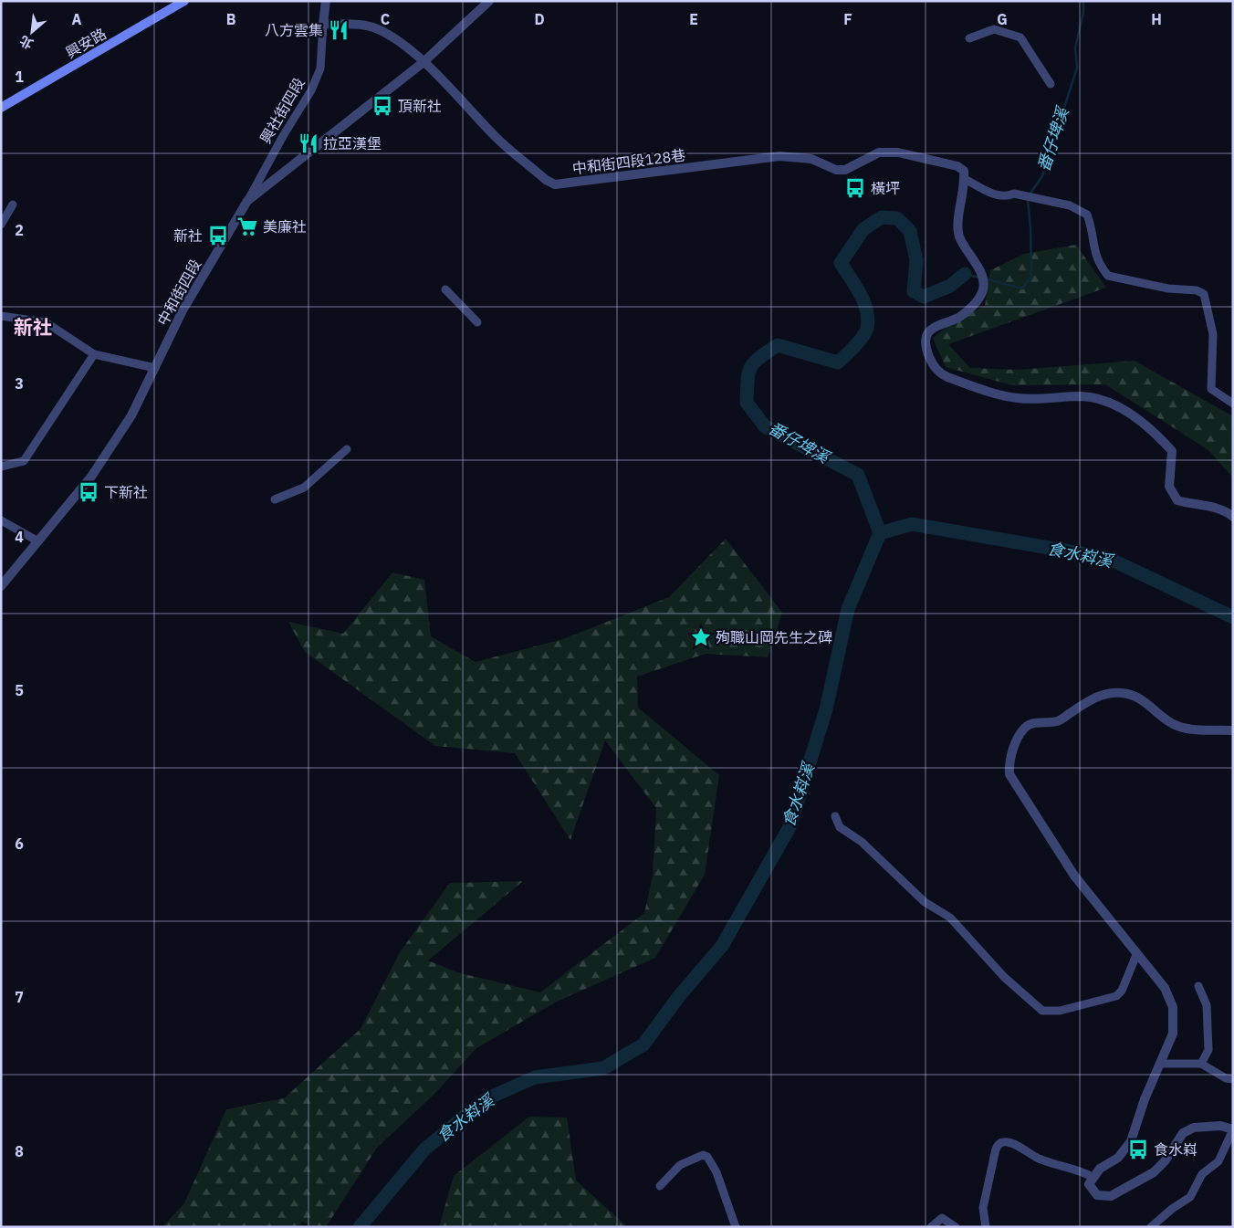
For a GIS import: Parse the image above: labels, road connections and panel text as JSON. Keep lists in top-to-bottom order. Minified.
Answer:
{"streets":{"main road":["興安路"],"street":["興社街四段","中和街四段128巷","中和街四段"]},"crossings":[["興社街四段","中和街四段128巷"],["興社街四段","中和街四段"],["中和街四段128巷","中和街四段"]],"districts":["新社"],"water":["番仔埤溪","食水嵙溪"],"places":{"restaurant":["八方雲集","拉亞漢堡"],"bus stop":["頂新社","橫坪","新社","下新社","食水嵙"],"supermarket":["美廉社"],"place":["殉職山岡先生之碑"]},"north":"bottom left","grid":{"columns":["A","B","C","D","E","F","G","H"],"rows":["1","2","3","4","5","6","7","8"]}}
